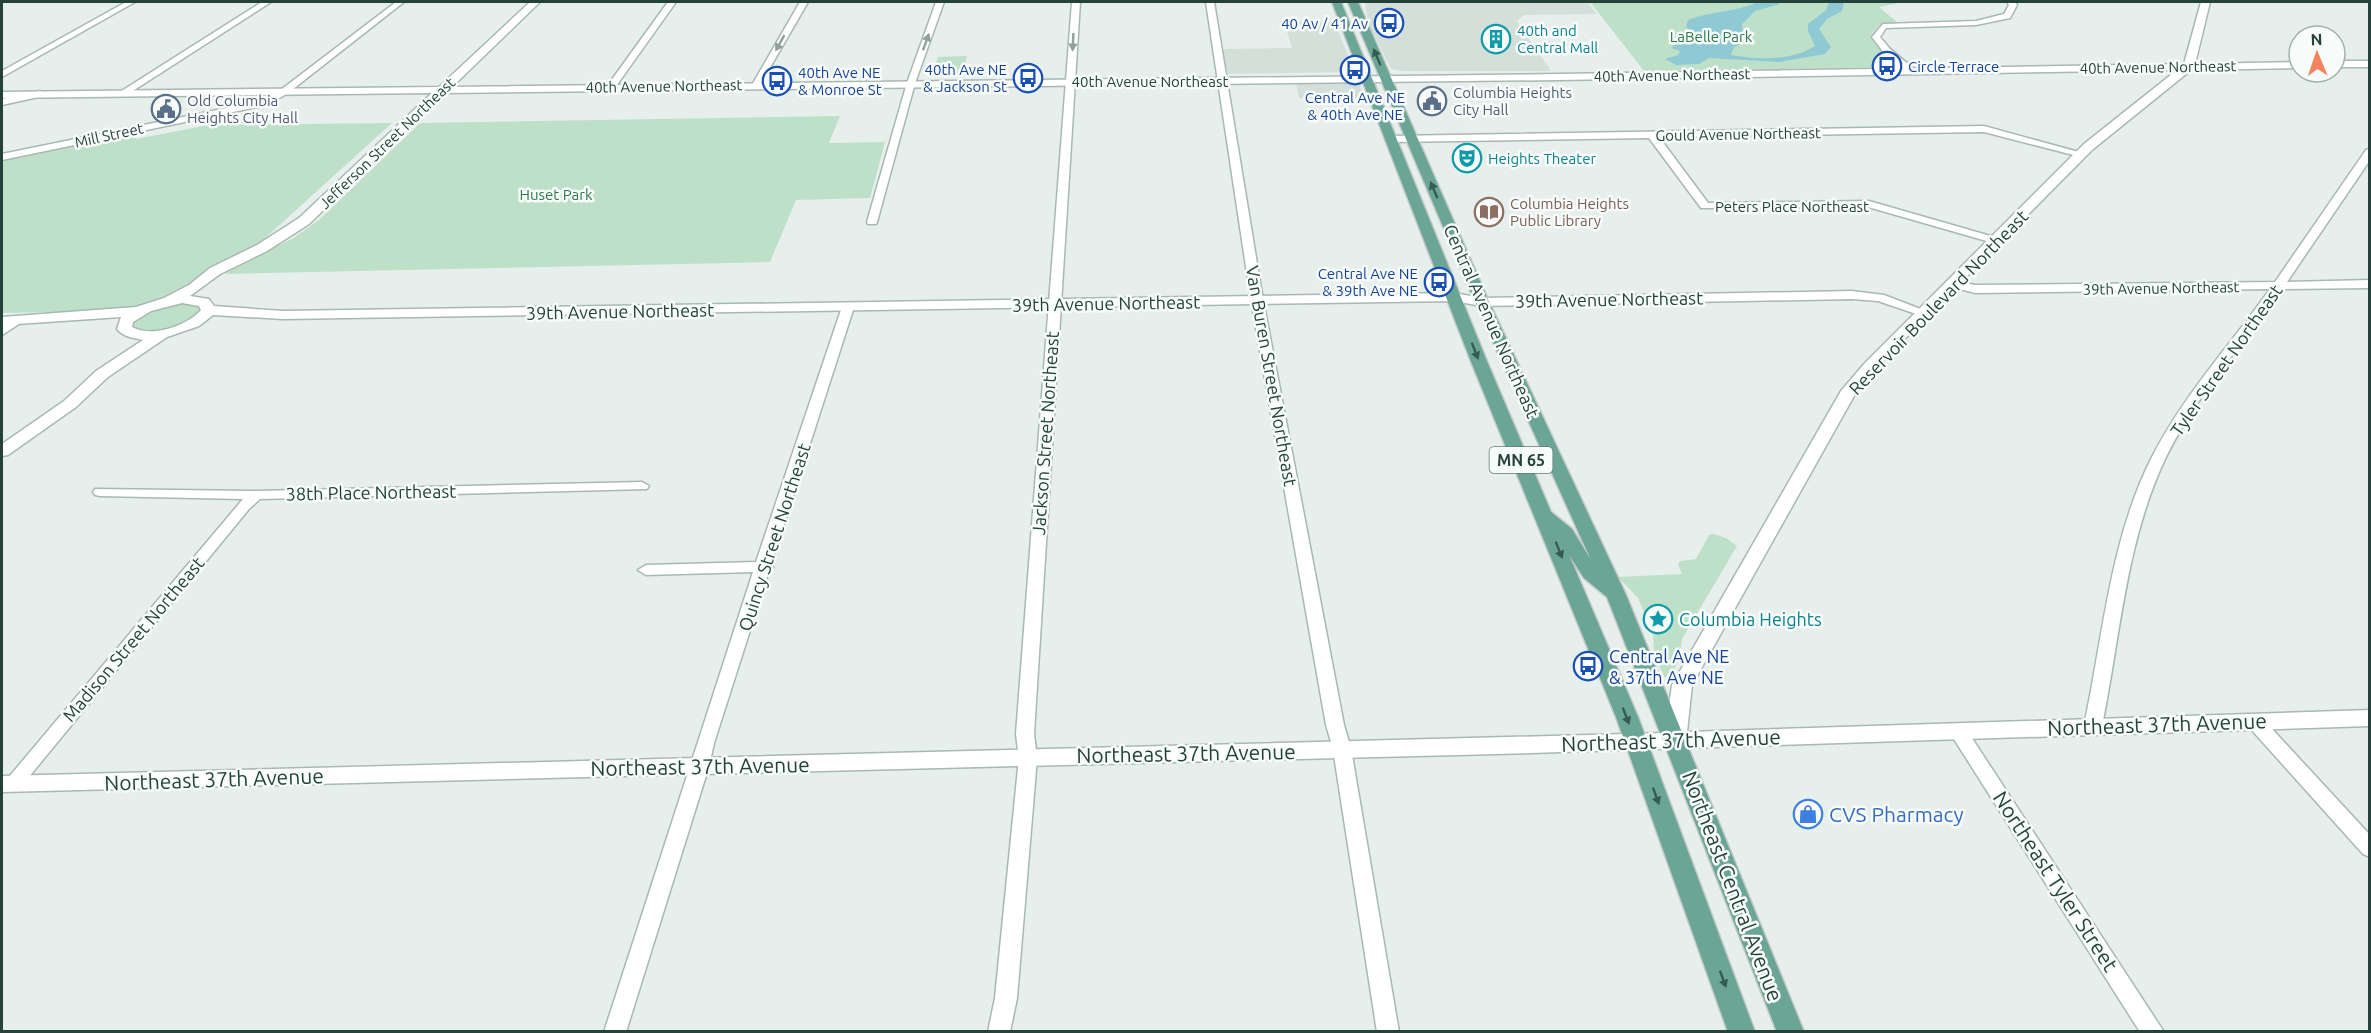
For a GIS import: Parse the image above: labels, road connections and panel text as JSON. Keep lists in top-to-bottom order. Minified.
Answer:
{"streets":{"main road":["Central Avenue Northeast","MN 65","Northeast Central Avenue"],"street":["40th Avenue Northeast","Gould Avenue Northeast","Mill Street","Jefferson Street Northeast","Peters Place Northeast","39th Avenue Northeast","Reservoir Boulevard Northeast","Tyler Street Northeast","Van Buren Street Northeast","Jackson Street Northeast","38th Place Northeast","Quincy Street Northeast","Madison Street Northeast","Northeast 37th Avenue","Northeast Tyler Street"]},"crossings":[["40th Avenue Northeast","Mill Street"],["40th Avenue Northeast","Jefferson Street Northeast"],["40th Avenue Northeast","Reservoir Boulevard Northeast"],["40th Avenue Northeast","Central Avenue Northeast"],["40th Avenue Northeast","Van Buren Street Northeast"],["40th Avenue Northeast","Jackson Street Northeast"],["Gould Avenue Northeast","Peters Place Northeast"],["Gould Avenue Northeast","Reservoir Boulevard Northeast"],["Gould Avenue Northeast","Central Avenue Northeast"],["Jefferson Street Northeast","39th Avenue Northeast"],["Peters Place Northeast","Reservoir Boulevard Northeast"],["39th Avenue Northeast","Reservoir Boulevard Northeast"],["39th Avenue Northeast","Central Avenue Northeast"],["39th Avenue Northeast","Tyler Street Northeast"],["39th Avenue Northeast","Van Buren Street Northeast"],["39th Avenue Northeast","Jackson Street Northeast"],["39th Avenue Northeast","Quincy Street Northeast"],["Reservoir Boulevard Northeast","Central Avenue Northeast"],["Reservoir Boulevard Northeast","Northeast 37th Avenue"],["Reservoir Boulevard Northeast","Northeast Central Avenue"],["Central Avenue Northeast","MN 65"],["Central Avenue Northeast","Northeast 37th Avenue"],["Central Avenue Northeast","Northeast Central Avenue"],["Tyler Street Northeast","Northeast 37th Avenue"],["Van Buren Street Northeast","Northeast 37th Avenue"],["Jackson Street Northeast","Northeast 37th Avenue"],["MN 65","Northeast 37th Avenue"],["38th Place Northeast","Madison Street Northeast"],["Quincy Street Northeast","Northeast 37th Avenue"],["Madison Street Northeast","Northeast 37th Avenue"],["Northeast 37th Avenue","Northeast Tyler Street"],["Northeast 37th Avenue","Northeast Central Avenue"]],"parks":["LaBelle Park","Huset Park"],"places":{"bus stop":["40 Av / 41 Av","Circle Terrace","Central Ave NE & 40th Ave NE","40th Ave NE & Jackson St","40th Ave NE & Monroe St","Central Ave NE & 39th Ave NE","Central Ave NE & 37th Ave NE"],"building":["40th and Central Mall"],"public building":["Columbia Heights City Hall","Old Columbia Heights City Hall"],"theatre":["Heights Theater"],"library":["Columbia Heights Public Library"],"place":["Columbia Heights"],"shop":["CVS Pharmacy"]},"north":"top"}
